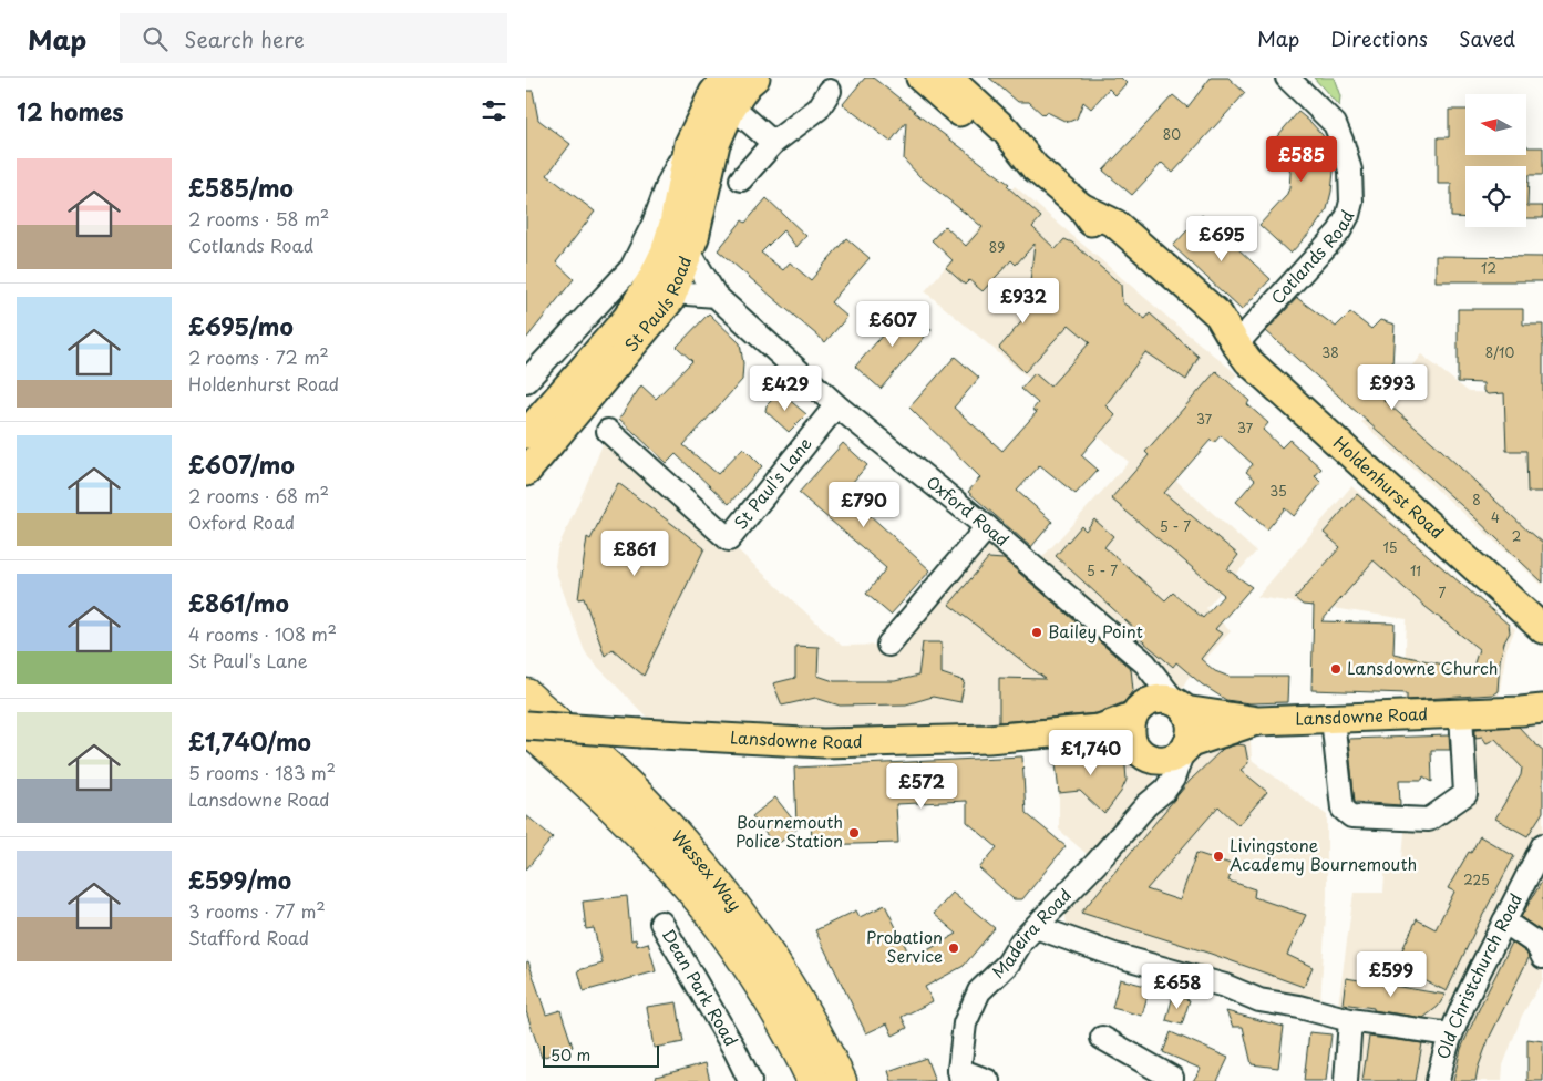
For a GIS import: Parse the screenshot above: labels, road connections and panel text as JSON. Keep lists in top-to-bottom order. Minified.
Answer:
{"streets":{"highway":["Wessex Way"],"main road":["St Pauls Road","Holdenhurst Road","Lansdowne Road"],"street":["Cotlands Road","St Paul's Lane","Oxford Road","Madeira Road","Old Christchurch Road","Dean Park Road"]},"crossings":[["Cotlands Road","Holdenhurst Road"],["St Pauls Road","Oxford Road"],["St Paul's Lane","Oxford Road"],["Oxford Road","Lansdowne Road"],["Oxford Road","Madeira Road"],["Lansdowne Road","Wessex Way"],["Lansdowne Road","Madeira Road"]],"places":["Bailey Point","Lansdowne Church","Bournemouth Police Station","Livingstone Academy Bournemouth","Probation Service"],"house_numbers":["80","89","12","38","8/10","37","37","35","8","4","5 - 7","2","15","5 - 7","11","7","225"],"scale_bar":"50 m","north":"left","page":{"header":"Map","search":"Search here","nav":["Map","Directions","Saved"],"heading":"12 homes","price":["£585","£695","£932","£607","£993","£429","£790","£861","£1,740","£572","£599","£658"],"list":[{"name":"£585/mo","note":"2 rooms · 58 m² · Cotlands Road"},{"name":"£695/mo","note":"2 rooms · 72 m² · Holdenhurst Road"},{"name":"£607/mo","note":"2 rooms · 68 m² · Oxford Road"},{"name":"£861/mo","note":"4 rooms · 108 m² · St Paul's Lane"},{"name":"£1,740/mo","note":"5 rooms · 183 m² · Lansdowne Road"},{"name":"£599/mo","note":"3 rooms · 77 m² · Stafford Road"}],"scale":"50 m"}}
